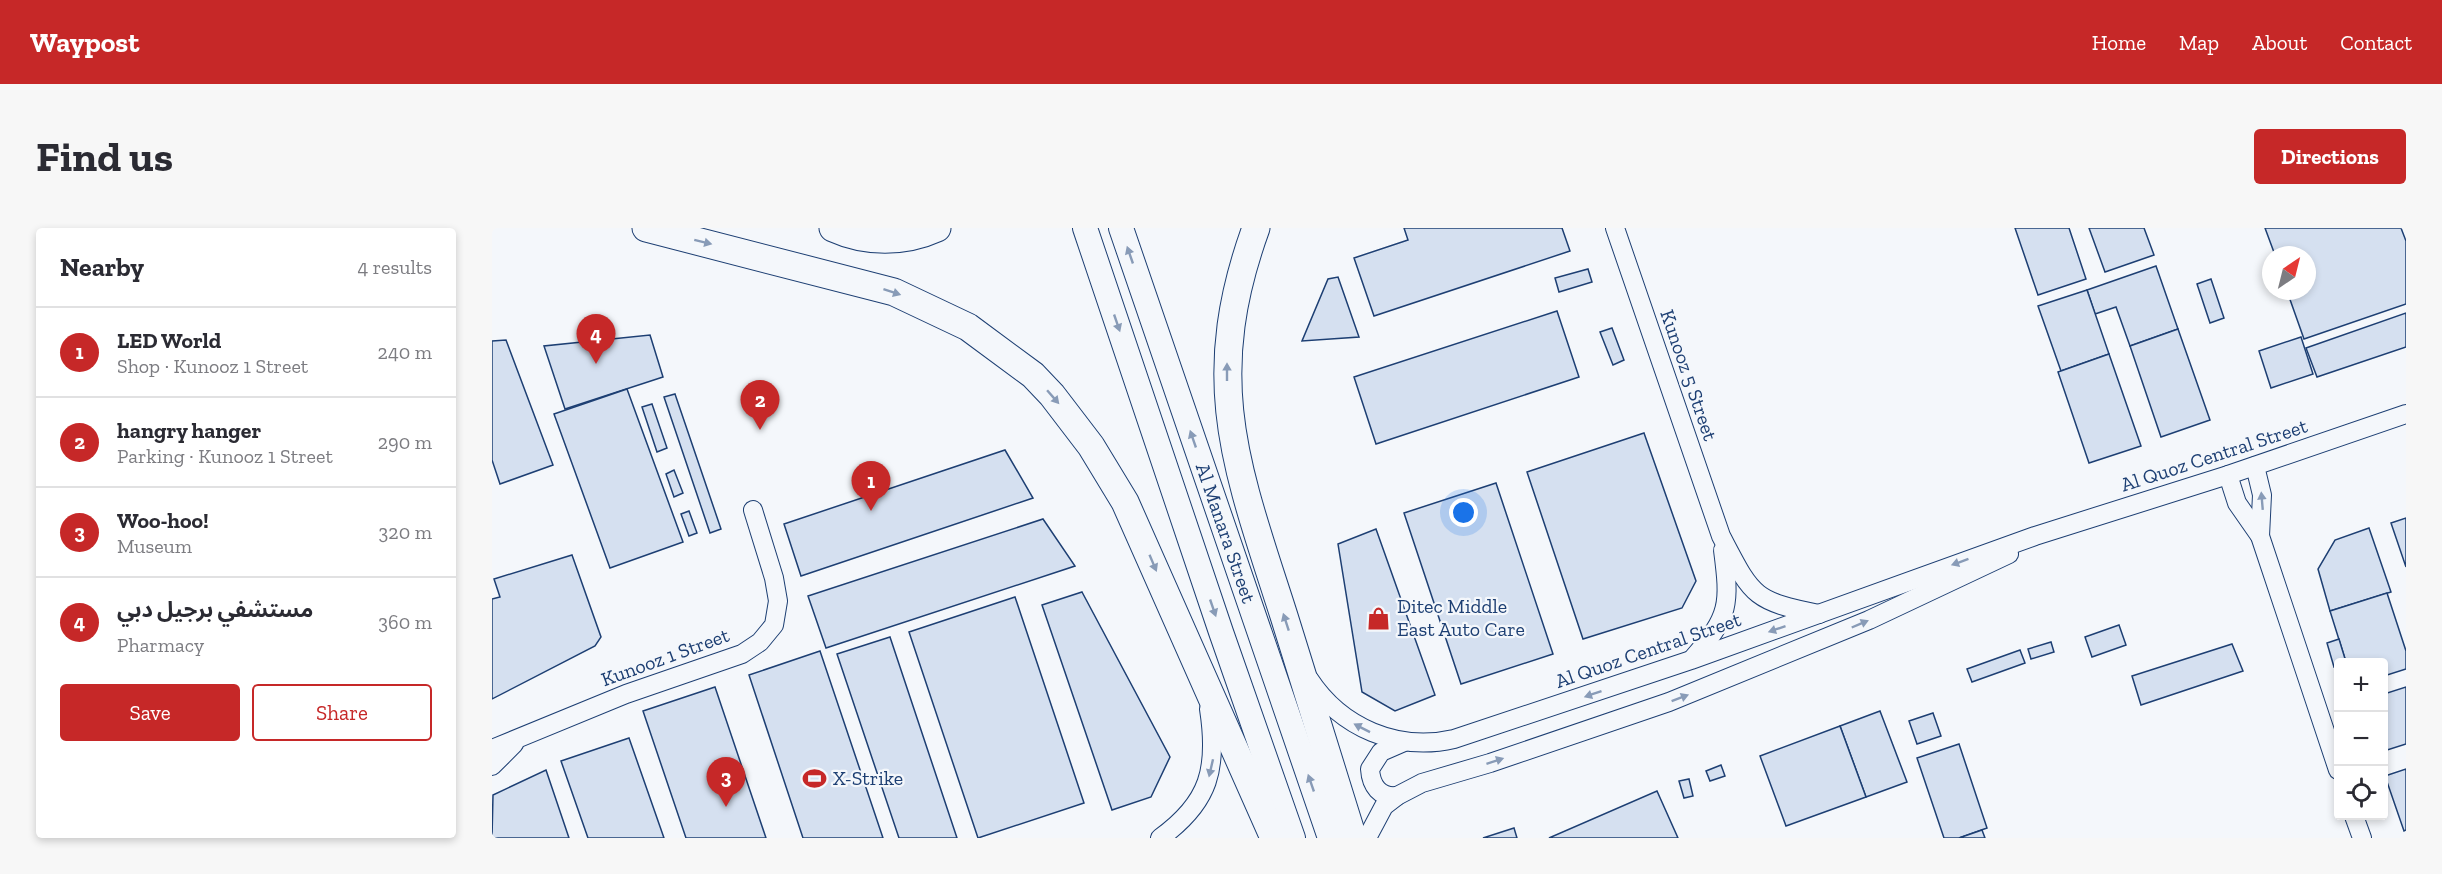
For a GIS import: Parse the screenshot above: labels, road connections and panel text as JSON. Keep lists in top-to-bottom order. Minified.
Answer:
{"streets":{"main road":["Al Manara Street"],"street":["Kunooz 5 Street","Al Quoz Central Street","Kunooz 1 Street"]},"crossings":[["Kunooz 5 Street","Al Quoz Central Street"]],"places":{"shop":["Ditec Middle East Auto Care"],"sports":["X-Strike"]},"north":"top right","page":{"header":"Waypost","nav":["Home","Map","About","Contact"],"buttons":["Directions",["Save","Share"]],"title":"Find us","heading":["Nearby","4 results"],"list":[{"mark":"1","name":"LED World","note":"Shop · Kunooz 1 Street","value":"240 m"},{"mark":"2","name":"hangry hanger","note":"Parking · Kunooz 1 Street","value":"290 m"},{"mark":"3","name":"Woo-hoo!","note":"Museum","value":"320 m"},{"mark":"4","name":"مستشفي برجيل دبي","note":"Pharmacy","value":"360 m"}],"pins":["4","2","1","3"],"map_buttons":["+","−"]}}
